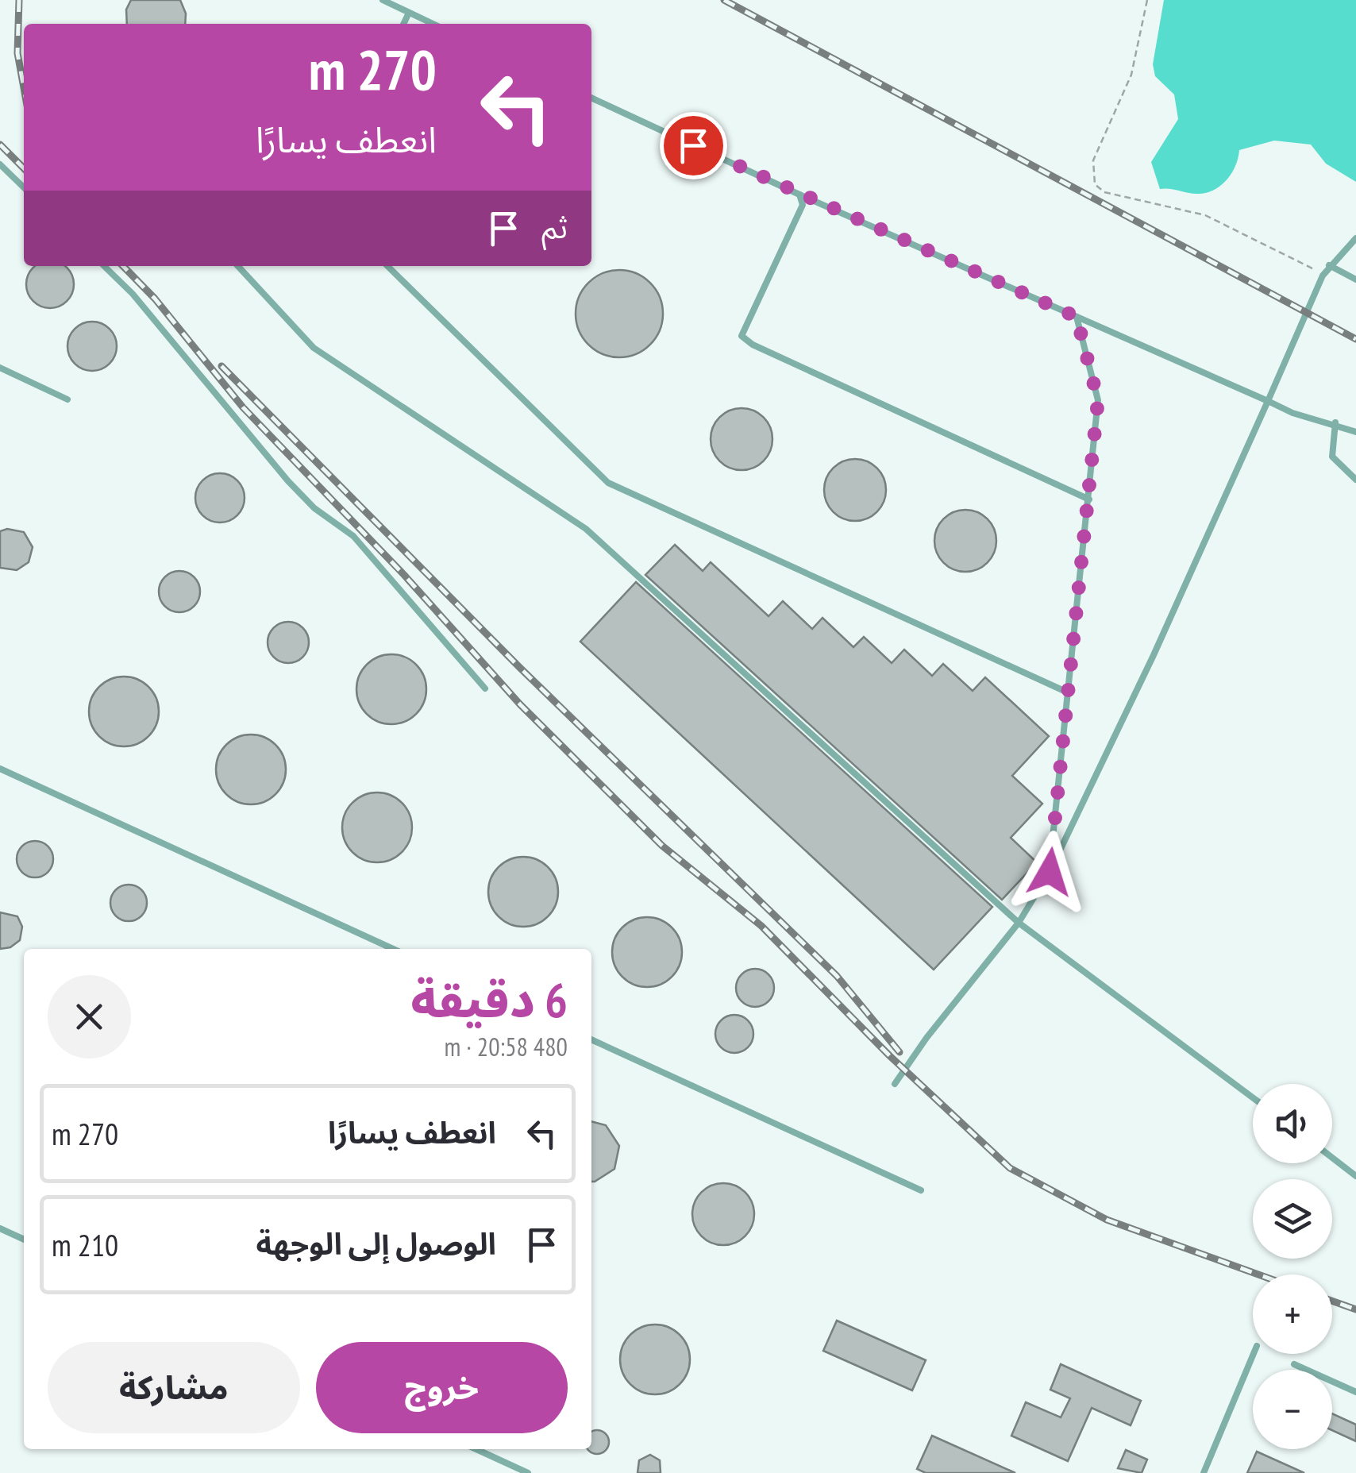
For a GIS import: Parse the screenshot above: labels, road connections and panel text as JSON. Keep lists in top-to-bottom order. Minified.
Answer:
{"page":{"turn":["270 m","انعطف يسارًا"],"then":"ثم","heading":["6 دقيقة","480 m · 20:58"],"map_buttons":["+","−"],"list":[{"name":"انعطف يسارًا","value":"270 m"},{"name":"الوصول إلى الوجهة","value":"210 m"}],"buttons":["خروج","مشاركة"]}}
